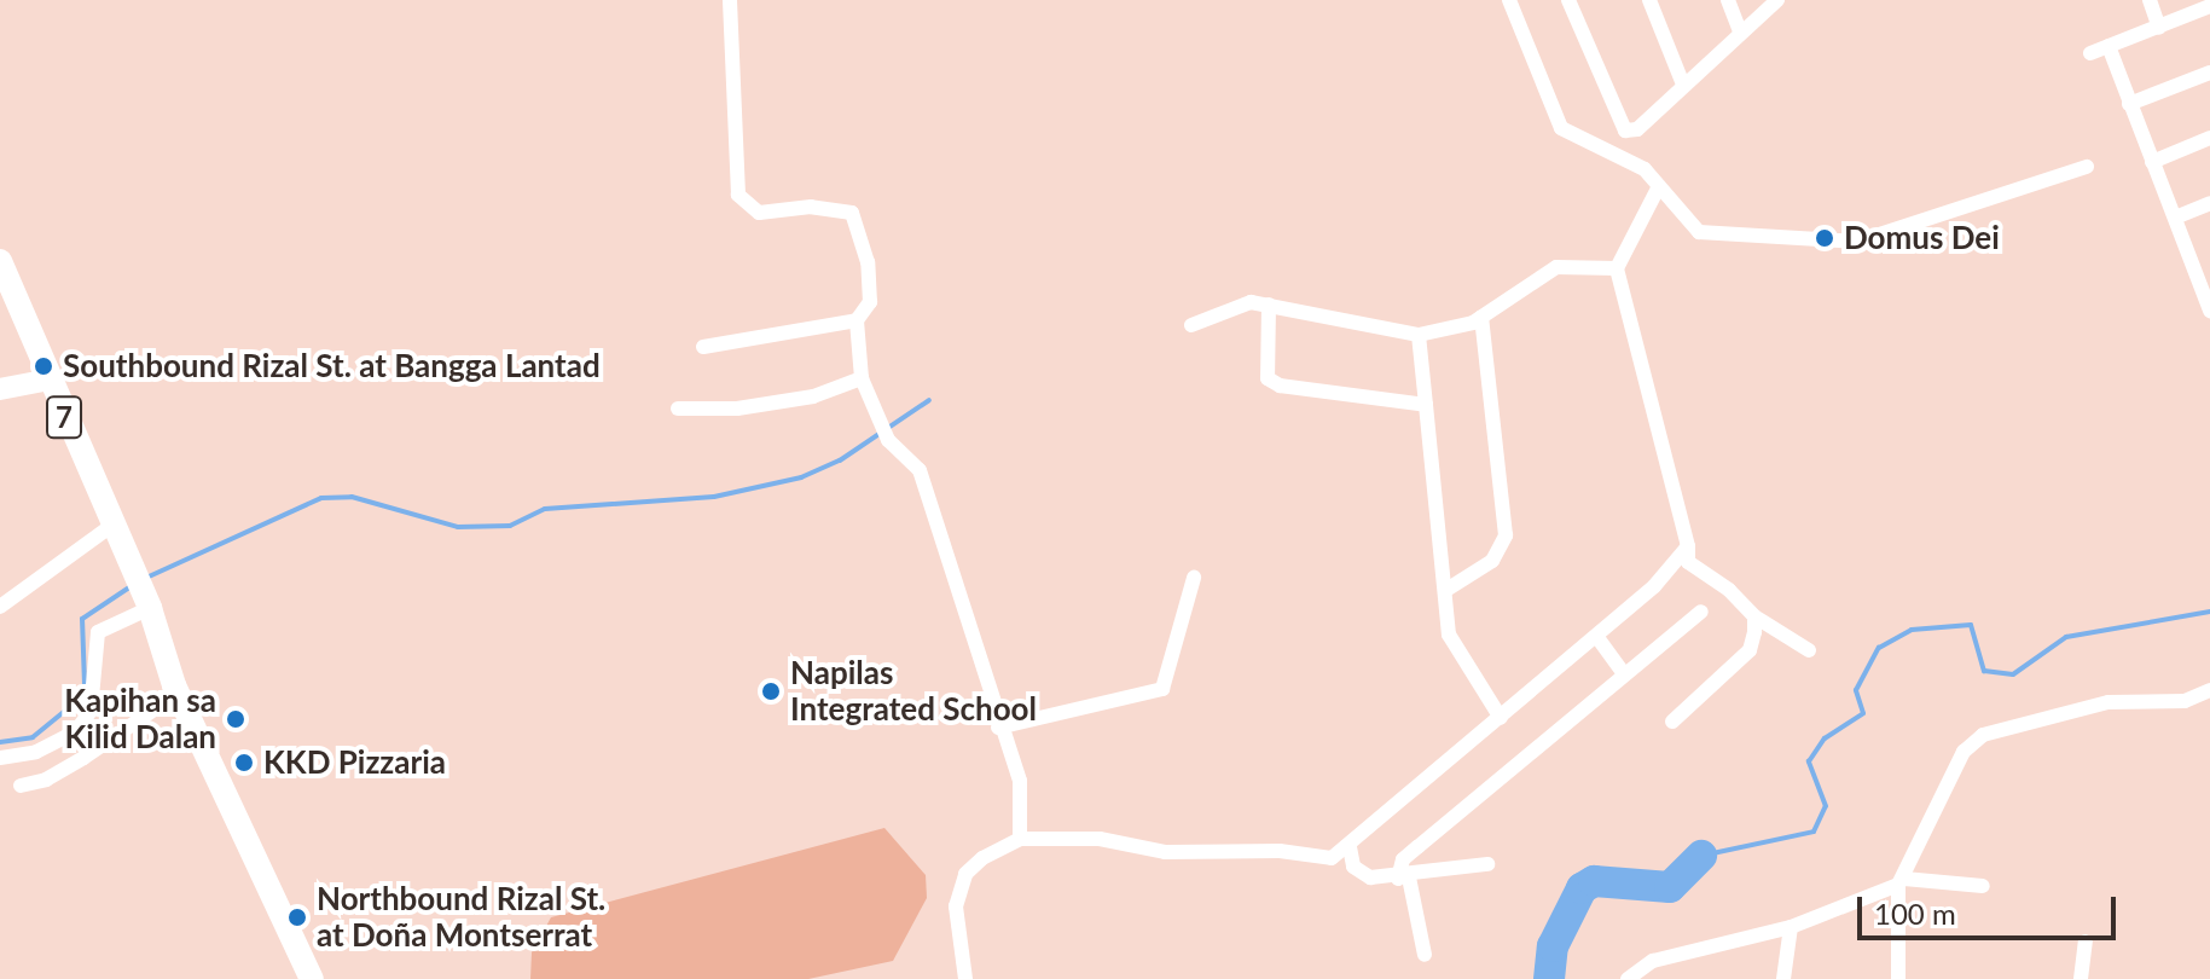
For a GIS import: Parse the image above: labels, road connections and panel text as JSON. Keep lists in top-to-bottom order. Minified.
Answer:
{"streets":{"main road":["7"]},"places":["Domus Dei","Southbound Rizal St. at Bangga Lantad","Napilas Integrated School","Kapihan sa Kilid Dalan","KKD Pizzaria","Northbound Rizal St. at Doña Montserrat"],"scale_bar":"100 m"}
